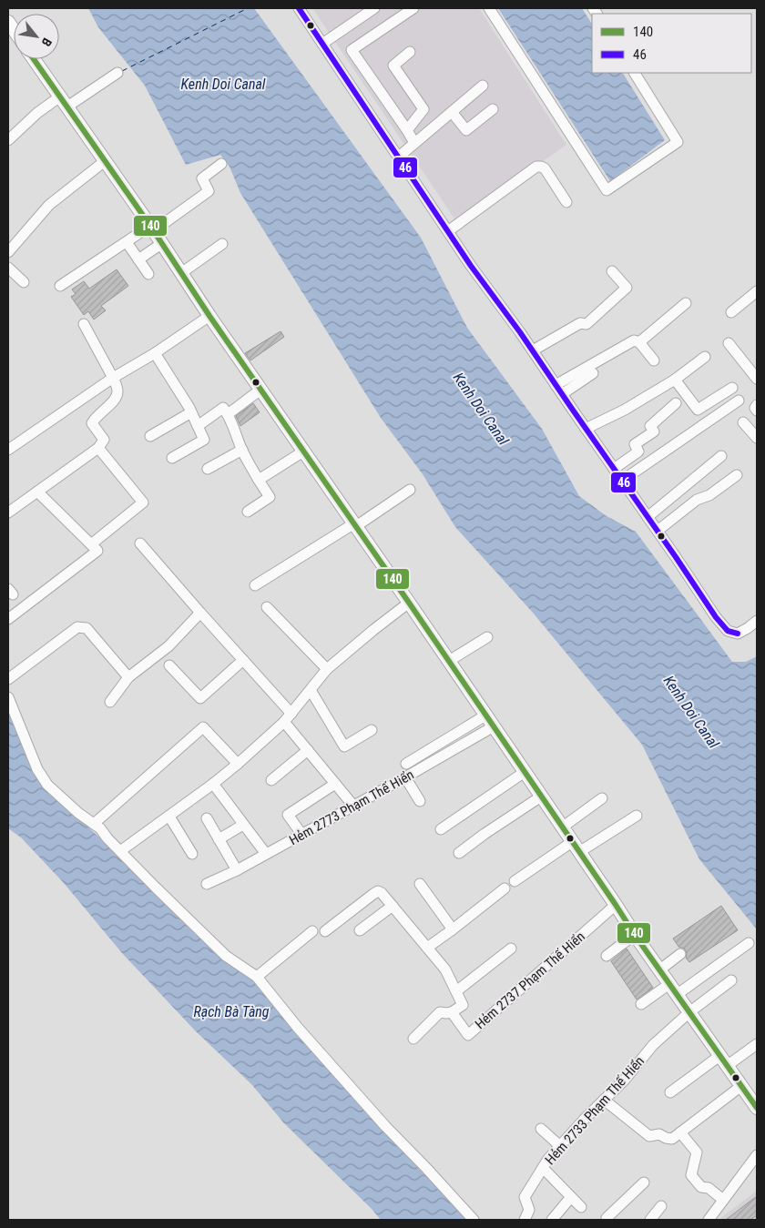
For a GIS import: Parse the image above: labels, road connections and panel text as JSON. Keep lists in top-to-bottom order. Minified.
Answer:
{"streets":{"street":["Hẻm 2773 Phạm Thế Hiển","Hẻm 2737 Phạm Thế Hiển","Hẻm 2733 Phạm Thế Hiển"]},"water":["Kenh Doi Canal","Rạch Bà Tàng"],"lines":["transit line 46","transit line 140"],"legend":["140","46"],"north":"bottom right"}
